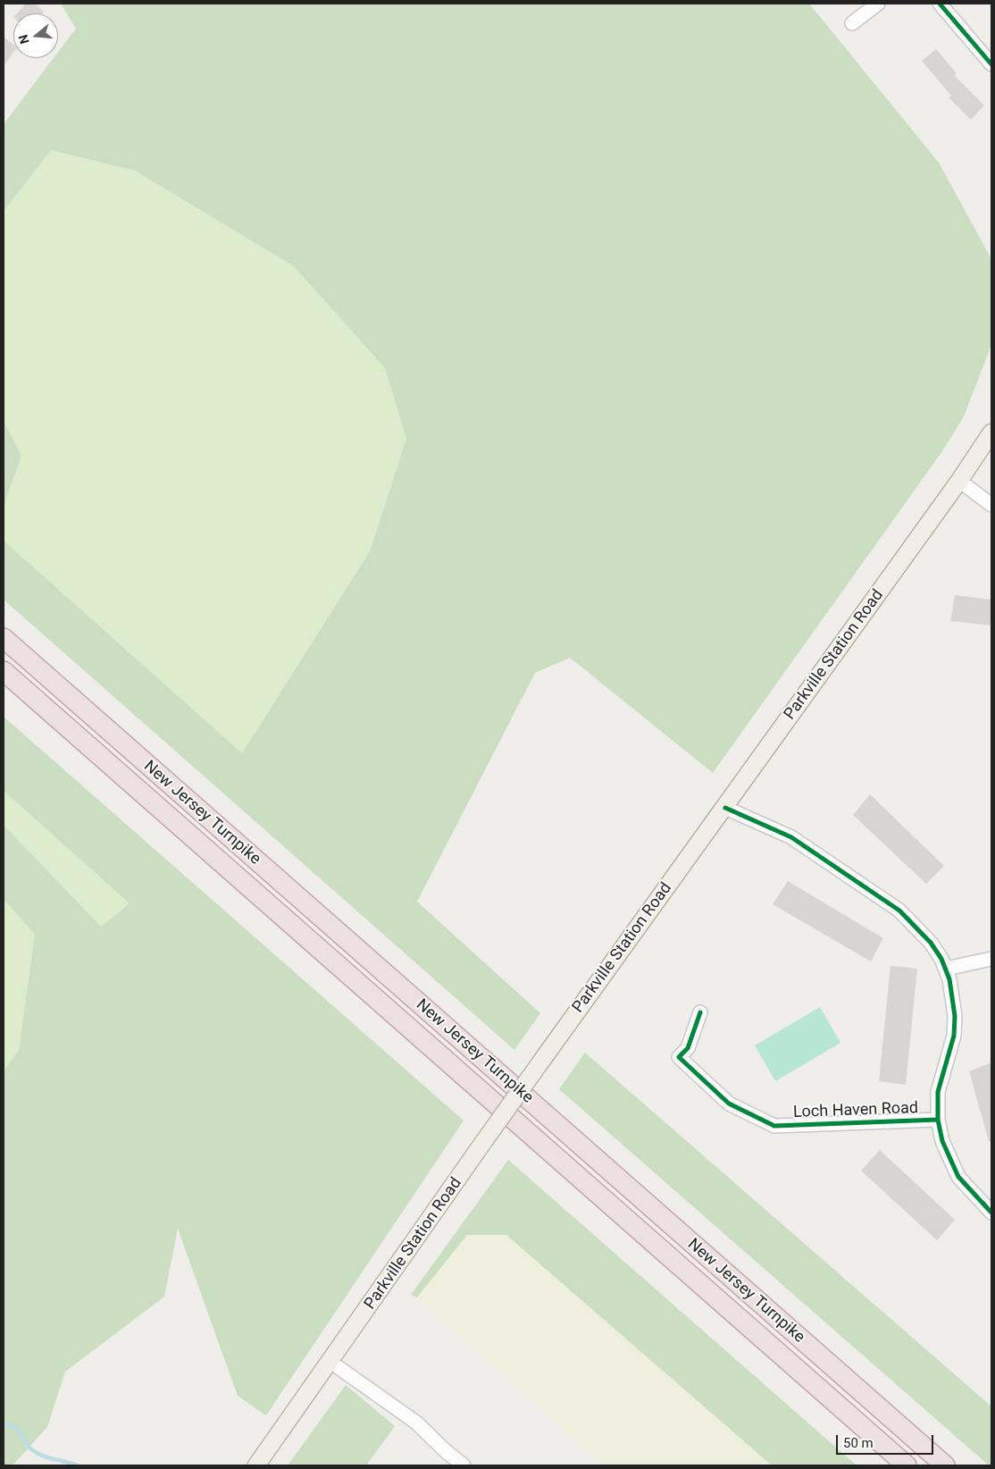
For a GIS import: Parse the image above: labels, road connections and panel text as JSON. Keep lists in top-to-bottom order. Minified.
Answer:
{"streets":{"highway":["New Jersey Turnpike"],"main road":["Parkville Station Road"],"street":["Loch Haven Road"]},"scale_bar":"50 m","north":"left"}
